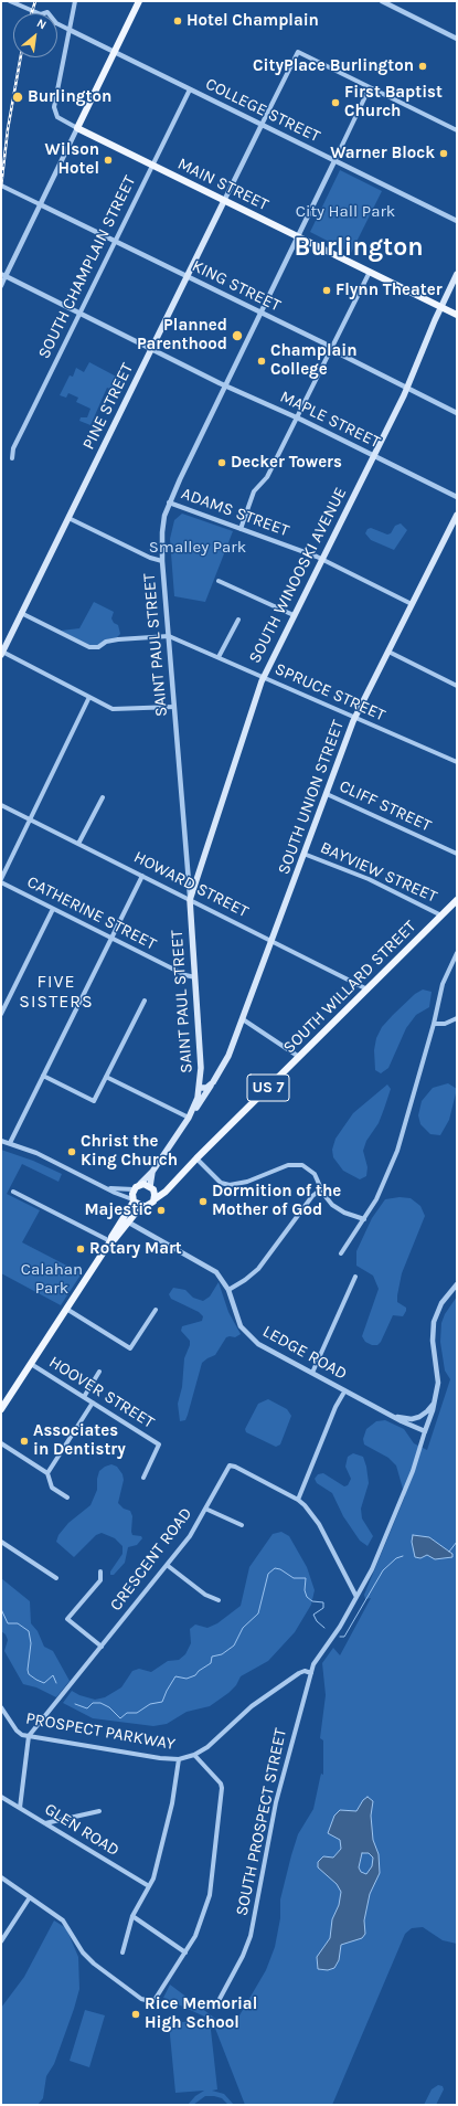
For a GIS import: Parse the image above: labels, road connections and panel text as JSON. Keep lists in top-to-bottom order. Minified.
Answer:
{"streets":{"main road":["MAIN STREET","PINE STREET","SOUTH WINOOSKI AVENUE","SAINT PAUL STREET","SOUTH UNION STREET","SOUTH WILLARD STREET","US 7"],"street":["COLLEGE STREET","SOUTH CHAMPLAIN STREET","KING STREET","MAPLE STREET","ADAMS STREET","SPRUCE STREET","CLIFF STREET","BAYVIEW STREET","HOWARD STREET","CATHERINE STREET","LEDGE ROAD","HOOVER STREET","CRESCENT ROAD","PROSPECT PARKWAY","SOUTH PROSPECT STREET","GLEN ROAD"]},"crossings":[["COLLEGE STREET","MAIN STREET"],["COLLEGE STREET","SOUTH CHAMPLAIN STREET"],["COLLEGE STREET","PINE STREET"],["COLLEGE STREET","SAINT PAUL STREET"],["MAIN STREET","SOUTH CHAMPLAIN STREET"],["MAIN STREET","PINE STREET"],["MAIN STREET","SOUTH WINOOSKI AVENUE"],["MAIN STREET","SAINT PAUL STREET"],["SOUTH CHAMPLAIN STREET","KING STREET"],["SOUTH CHAMPLAIN STREET","MAPLE STREET"],["KING STREET","PINE STREET"],["KING STREET","SOUTH WINOOSKI AVENUE"],["KING STREET","SAINT PAUL STREET"],["PINE STREET","MAPLE STREET"],["PINE STREET","SAINT PAUL STREET"],["MAPLE STREET","SOUTH WINOOSKI AVENUE"],["MAPLE STREET","SAINT PAUL STREET"],["ADAMS STREET","SOUTH WINOOSKI AVENUE"],["ADAMS STREET","SAINT PAUL STREET"],["ADAMS STREET","SOUTH UNION STREET"],["SOUTH WINOOSKI AVENUE","SAINT PAUL STREET"],["SOUTH WINOOSKI AVENUE","SPRUCE STREET"],["SOUTH WINOOSKI AVENUE","HOWARD STREET"],["SAINT PAUL STREET","SPRUCE STREET"],["SAINT PAUL STREET","SOUTH UNION STREET"],["SAINT PAUL STREET","HOWARD STREET"],["SAINT PAUL STREET","CATHERINE STREET"],["SPRUCE STREET","SOUTH UNION STREET"],["SOUTH UNION STREET","CLIFF STREET"],["SOUTH UNION STREET","BAYVIEW STREET"],["SOUTH UNION STREET","HOWARD STREET"],["BAYVIEW STREET","SOUTH WILLARD STREET"],["HOWARD STREET","SOUTH WILLARD STREET"],["LEDGE ROAD","SOUTH PROSPECT STREET"],["CRESCENT ROAD","PROSPECT PARKWAY"],["CRESCENT ROAD","SOUTH PROSPECT STREET"],["PROSPECT PARKWAY","SOUTH PROSPECT STREET"]],"districts":["Burlington","FIVE SISTERS"],"parks":["City Hall Park","Smalley Park","Calahan Park"],"places":["Hotel Champlain","CityPlace Burlington","Burlington","First Baptist Church","Warner Block","Wilson Hotel","Flynn Theater","Planned Parenthood","Champlain College","Decker Towers","Christ the King Church","Dormition of the Mother of God","Majestic","Rotary Mart","Associates in Dentistry","Rice Memorial High School"],"north":"top right"}
